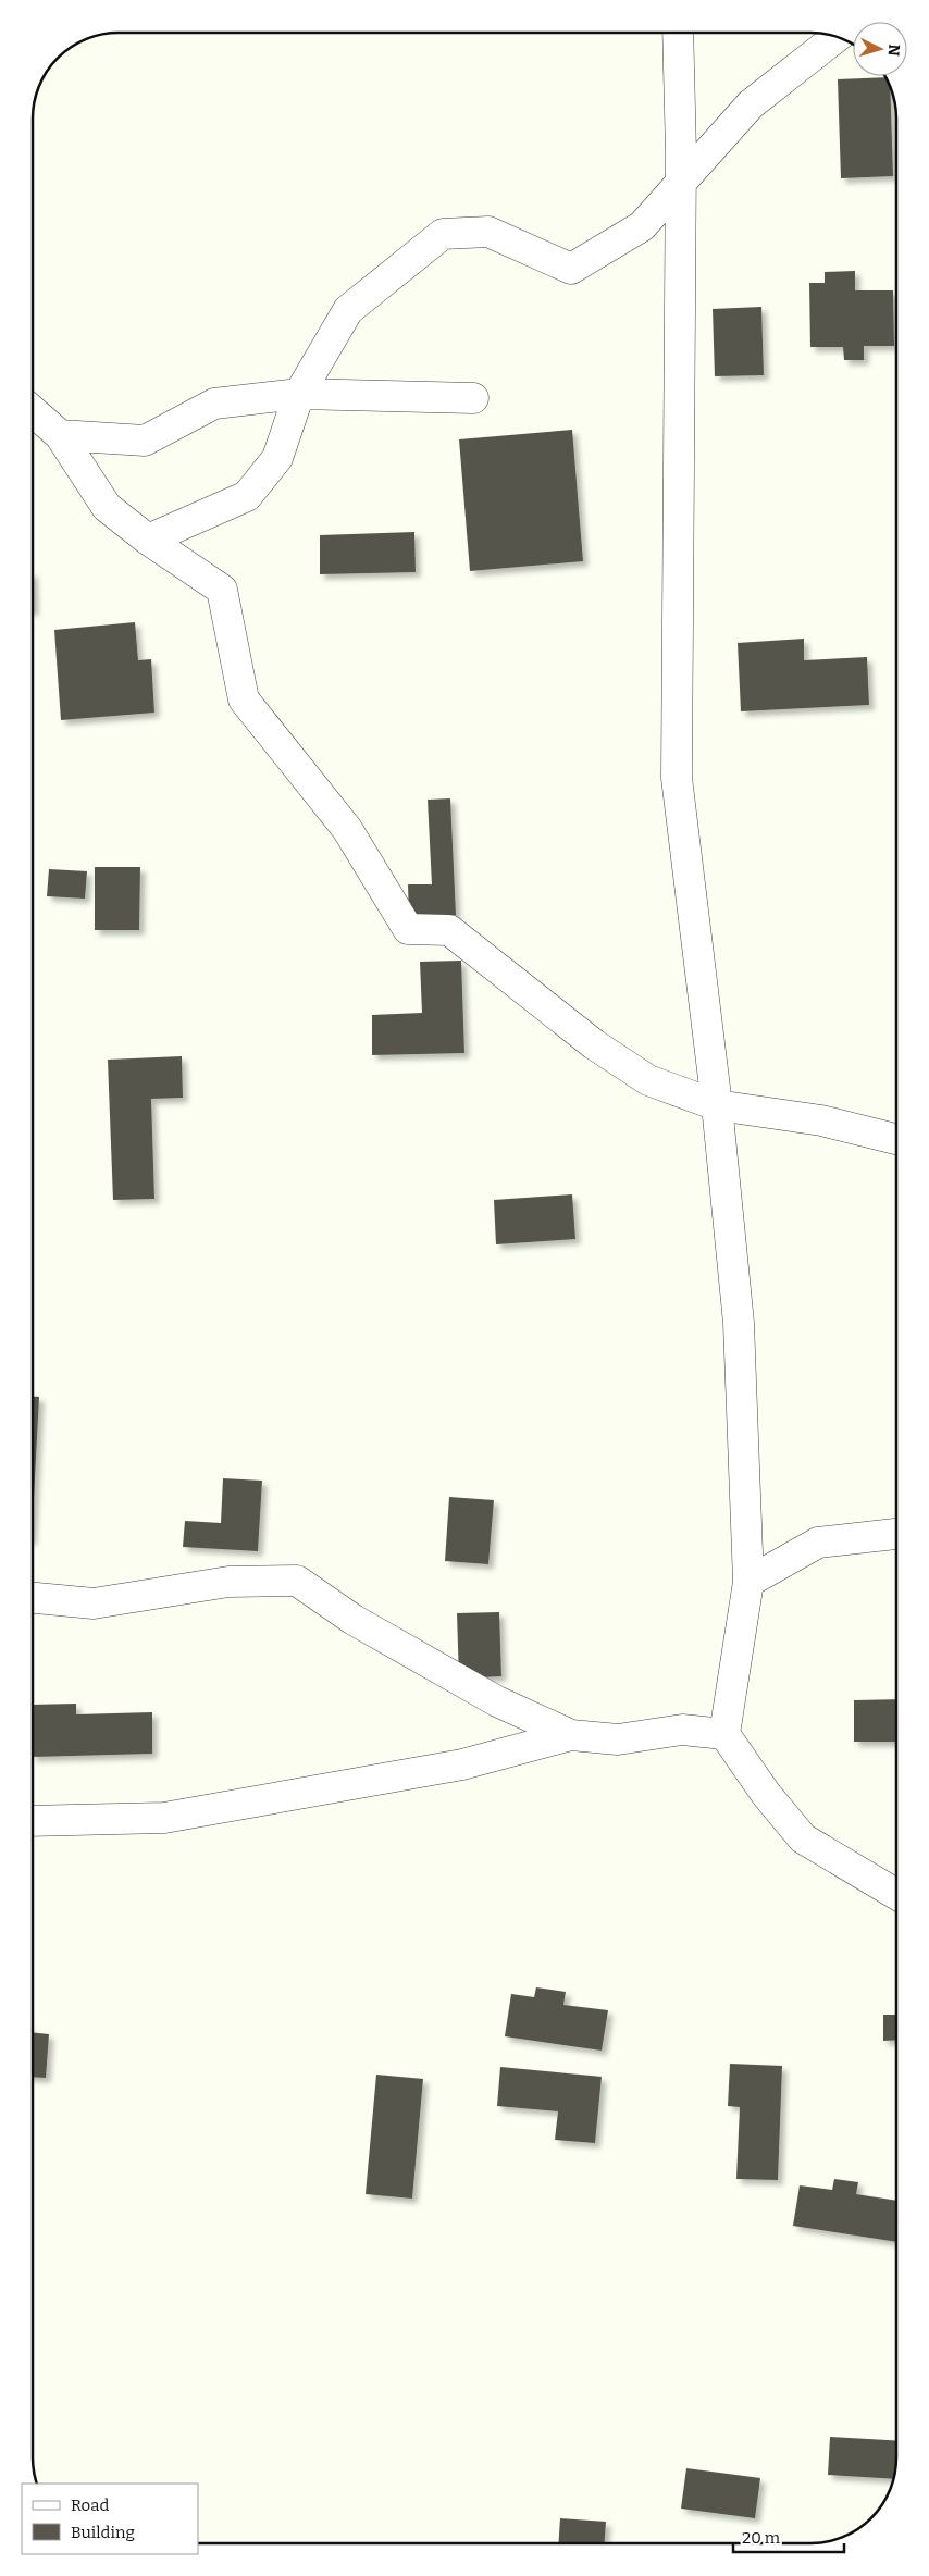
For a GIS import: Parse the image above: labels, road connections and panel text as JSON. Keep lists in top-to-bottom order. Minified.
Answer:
{"legend":["Road","Building"],"scale_bar":"20 m","north":"right"}
